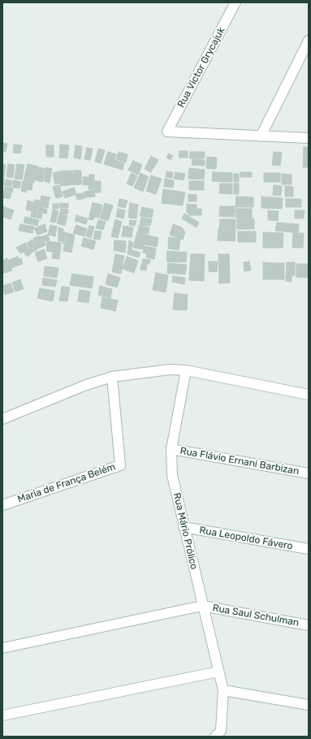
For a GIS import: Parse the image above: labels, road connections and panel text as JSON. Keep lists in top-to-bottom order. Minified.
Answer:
{"streets":{"street":["Rua Victor Grycajuk","Rua Flávio Ernani Barbizan","Maria de França Belém","Rua Mário Prólico","Rua Leopoldo Fávero","Rua Saul Schulman"]},"crossings":[["Rua Flávio Ernani Barbizan","Rua Mário Prólico"],["Rua Mário Prólico","Rua Leopoldo Fávero"],["Rua Mário Prólico","Rua Saul Schulman"]]}
